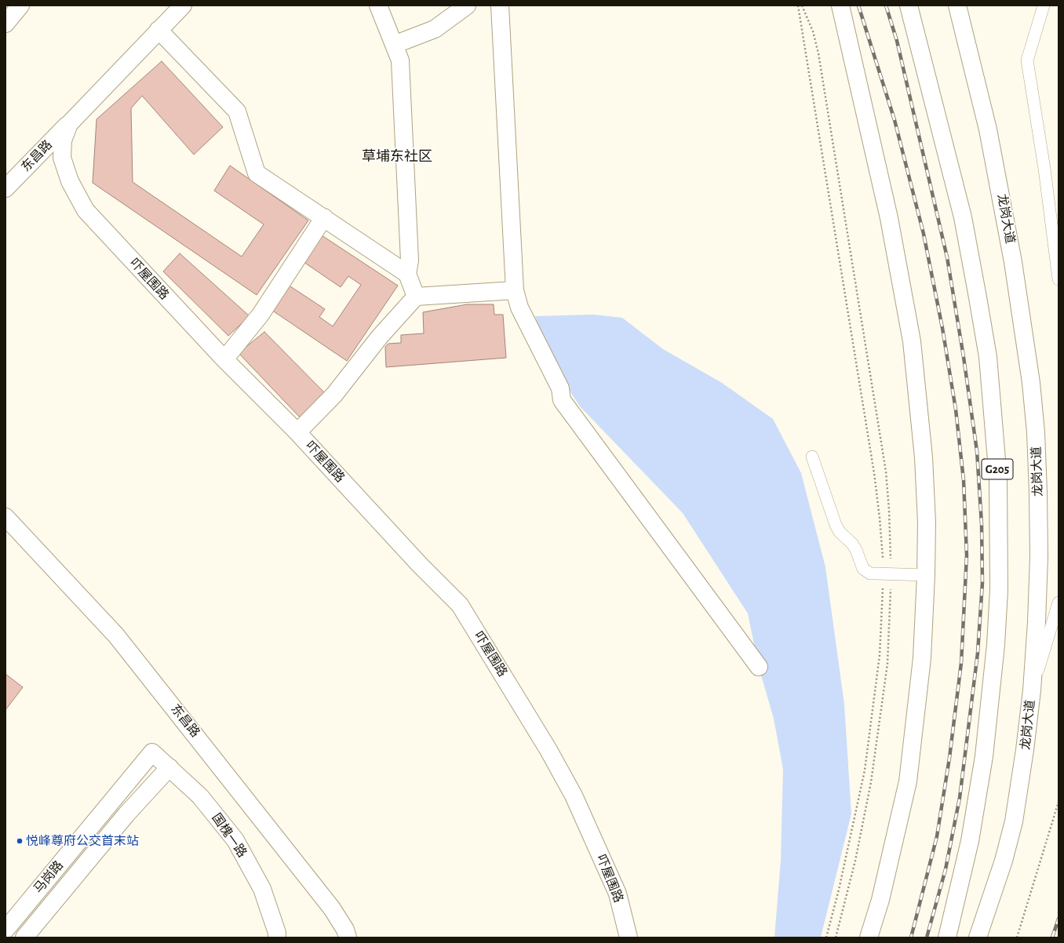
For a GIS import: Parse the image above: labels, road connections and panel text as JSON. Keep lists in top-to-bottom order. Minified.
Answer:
{"streets":{"main road":["东昌路","龙岗大道","吓屋围路","G205","国槐一路","马岗路"]},"crossings":[["东昌路","吓屋围路"],["国槐一路","马岗路"]],"districts":["草埔东社区"],"places":["悦峰尊府公交首末站"]}
